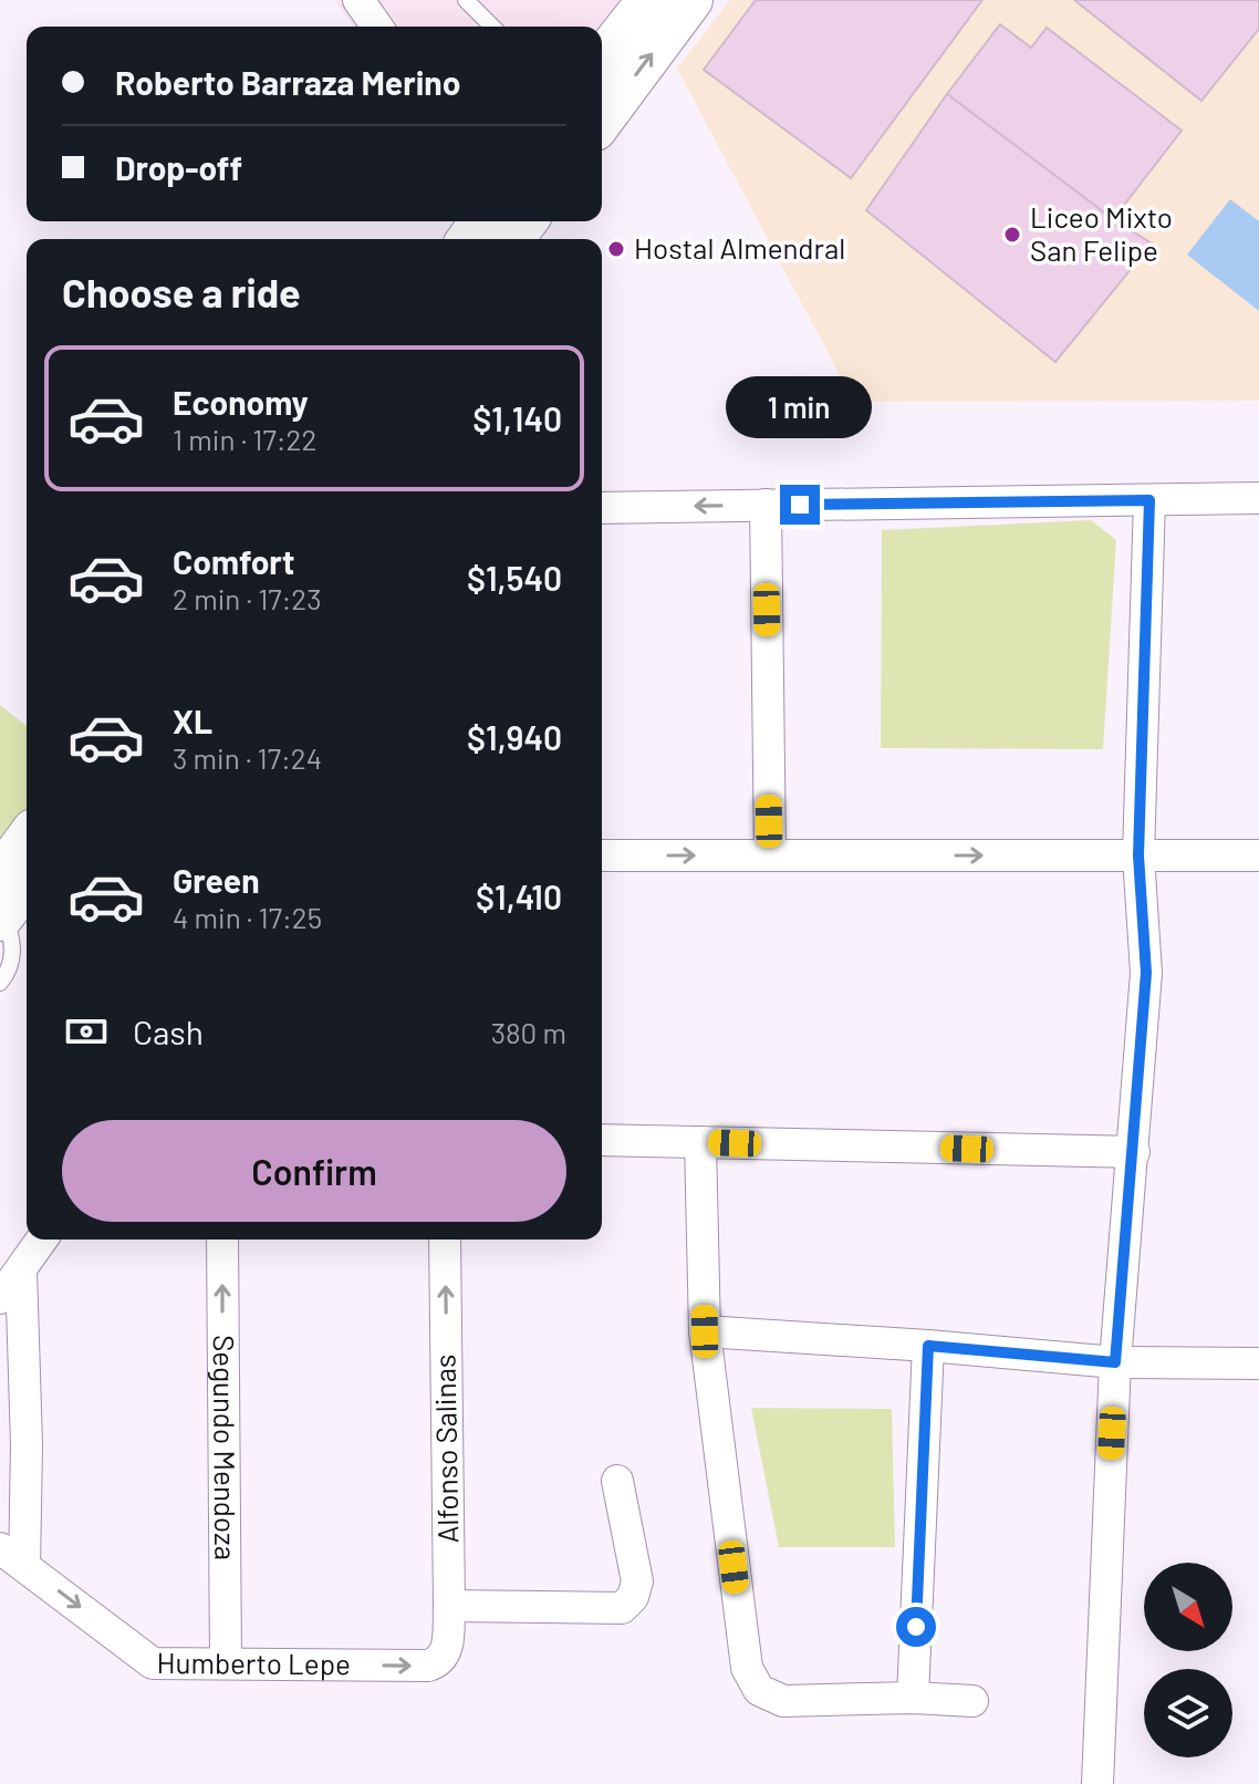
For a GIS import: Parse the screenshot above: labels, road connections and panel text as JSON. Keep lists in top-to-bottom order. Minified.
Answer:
{"streets":{"street":["Segundo Mendoza","Alfonso Salinas","Humberto Lepe"]},"crossings":[["Segundo Mendoza","Humberto Lepe"],["Alfonso Salinas","Humberto Lepe"]],"one_way":["Alfonso Salinas","Humberto Lepe"],"places":["Liceo Mixto San Felipe","Hostal Almendral"],"north":"bottom right","page":{"banner":["Roberto Barraza Merino","Drop-off"],"heading":"Choose a ride","list":[{"name":"Economy","note":"1 min · 17:22","value":"$1,140"},{"name":"Comfort","note":"2 min · 17:23","value":"$1,540"},{"name":"XL","note":"3 min · 17:24","value":"$1,940"},{"name":"Green","note":"4 min · 17:25","value":"$1,410"}],"bubble":"1 min","pay":["Cash","380 m"],"buttons":"Confirm"}}
